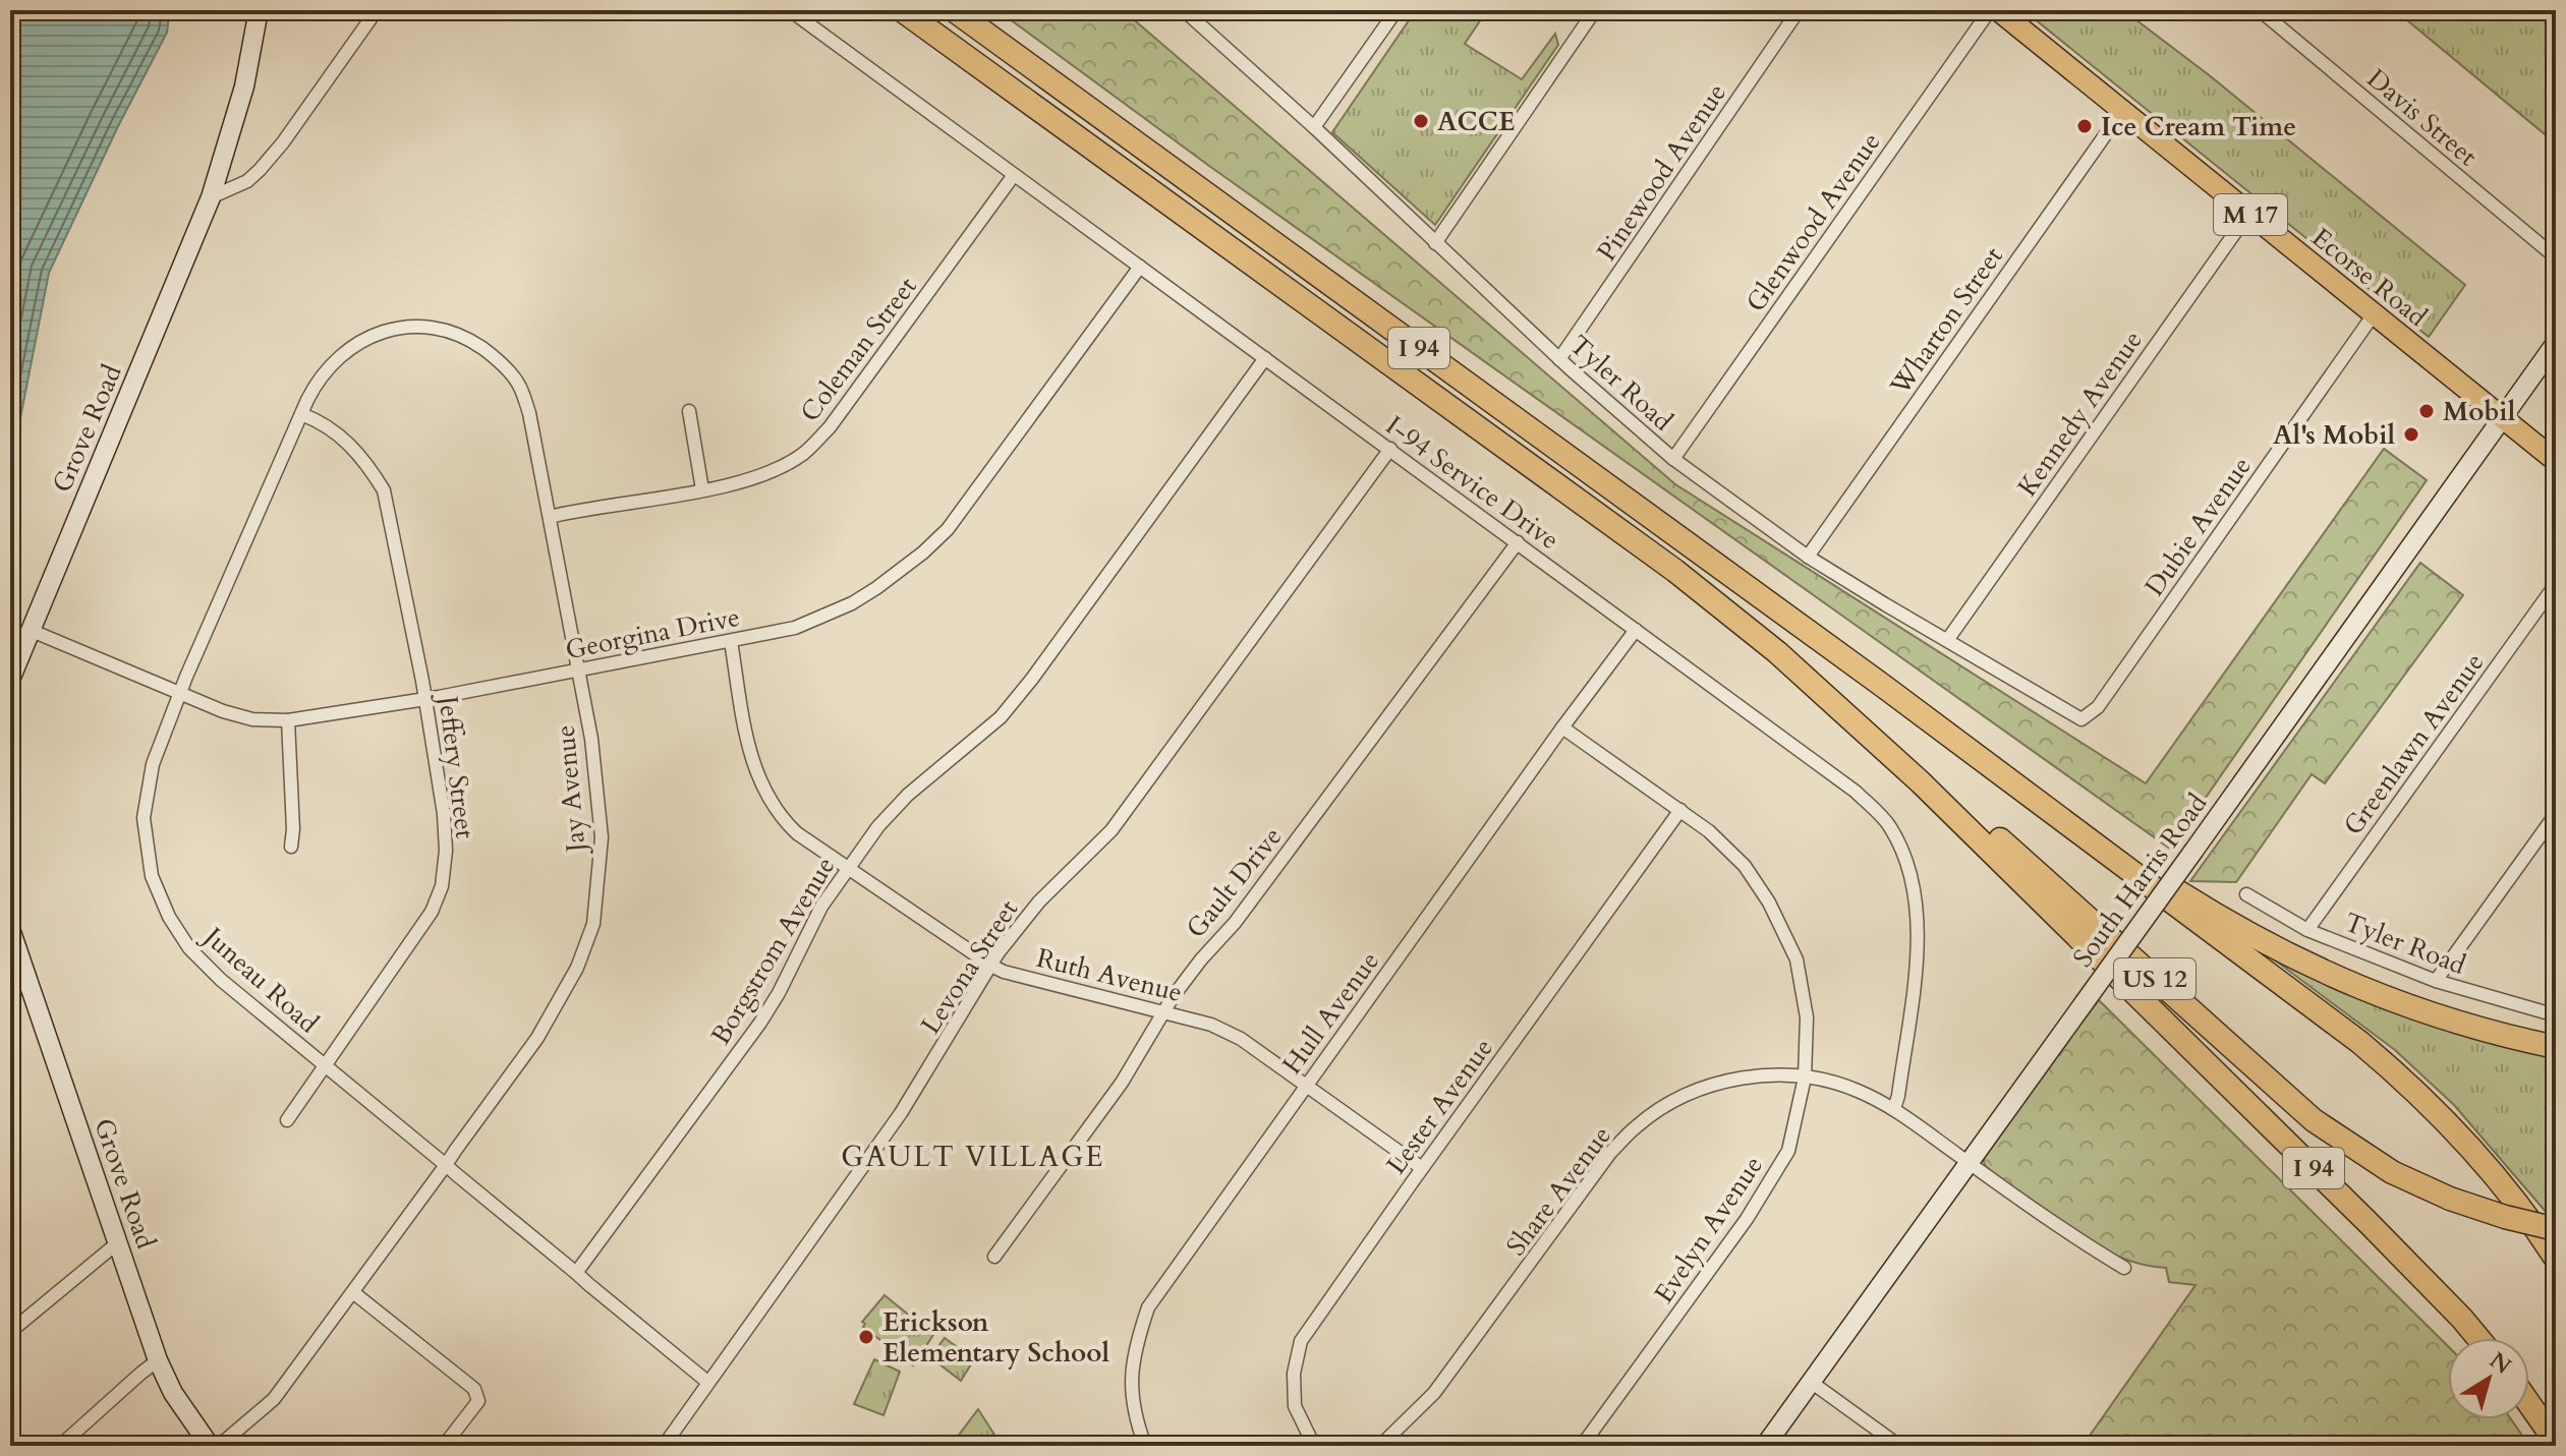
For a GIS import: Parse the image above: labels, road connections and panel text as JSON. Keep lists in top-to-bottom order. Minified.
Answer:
{"streets":{"highway":["I 94","US 12"],"main road":["M 17","Ecorse Road","Grove Road","South Harris Road"],"street":["Davis Street","Pinewood Avenue","Glenwood Avenue","Wharton Street","Coleman Street","Tyler Road","Kennedy Avenue","I-94 Service Drive","Dubie Avenue","Georgina Drive","Greenlawn Avenue","Jeffery Street","Jay Avenue","Gault Drive","Borgstrom Avenue","Levona Street","Ruth Avenue","Juneau Road","Hull Avenue","Lester Avenue","Share Avenue","Evelyn Avenue"]},"crossings":[["Pinewood Avenue","Tyler Road"],["Glenwood Avenue","Tyler Road"],["Ecorse Road","Wharton Street"],["Ecorse Road","Kennedy Avenue"],["Ecorse Road","Dubie Avenue"],["Ecorse Road","South Harris Road"],["Wharton Street","Tyler Road"],["I 94","US 12"],["Coleman Street","I-94 Service Drive"],["Coleman Street","Jay Avenue"],["Tyler Road","Kennedy Avenue"],["Tyler Road","Dubie Avenue"],["Tyler Road","Greenlawn Avenue"],["Grove Road","Georgina Drive"],["I-94 Service Drive","Georgina Drive"],["I-94 Service Drive","Gault Drive"],["I-94 Service Drive","Borgstrom Avenue"],["I-94 Service Drive","Levona Street"],["I-94 Service Drive","Hull Avenue"],["I-94 Service Drive","Share Avenue"],["Georgina Drive","Jeffery Street"],["Georgina Drive","Jay Avenue"],["Georgina Drive","Ruth Avenue"],["Georgina Drive","Juneau Road"],["Jeffery Street","Jay Avenue"],["Jeffery Street","Juneau Road"],["Jay Avenue","Juneau Road"],["South Harris Road","Share Avenue"],["Gault Drive","Ruth Avenue"],["Borgstrom Avenue","Ruth Avenue"],["Borgstrom Avenue","Juneau Road"],["Levona Street","Ruth Avenue"],["Levona Street","Juneau Road"],["Ruth Avenue","Hull Avenue"],["Ruth Avenue","Lester Avenue"],["Hull Avenue","Evelyn Avenue"],["Lester Avenue","Evelyn Avenue"],["Share Avenue","Evelyn Avenue"]],"districts":["GAULT VILLAGE"],"places":["ACCE","Ice Cream Time","Mobil","Al's Mobil","Erickson Elementary School"],"north":"top right"}
